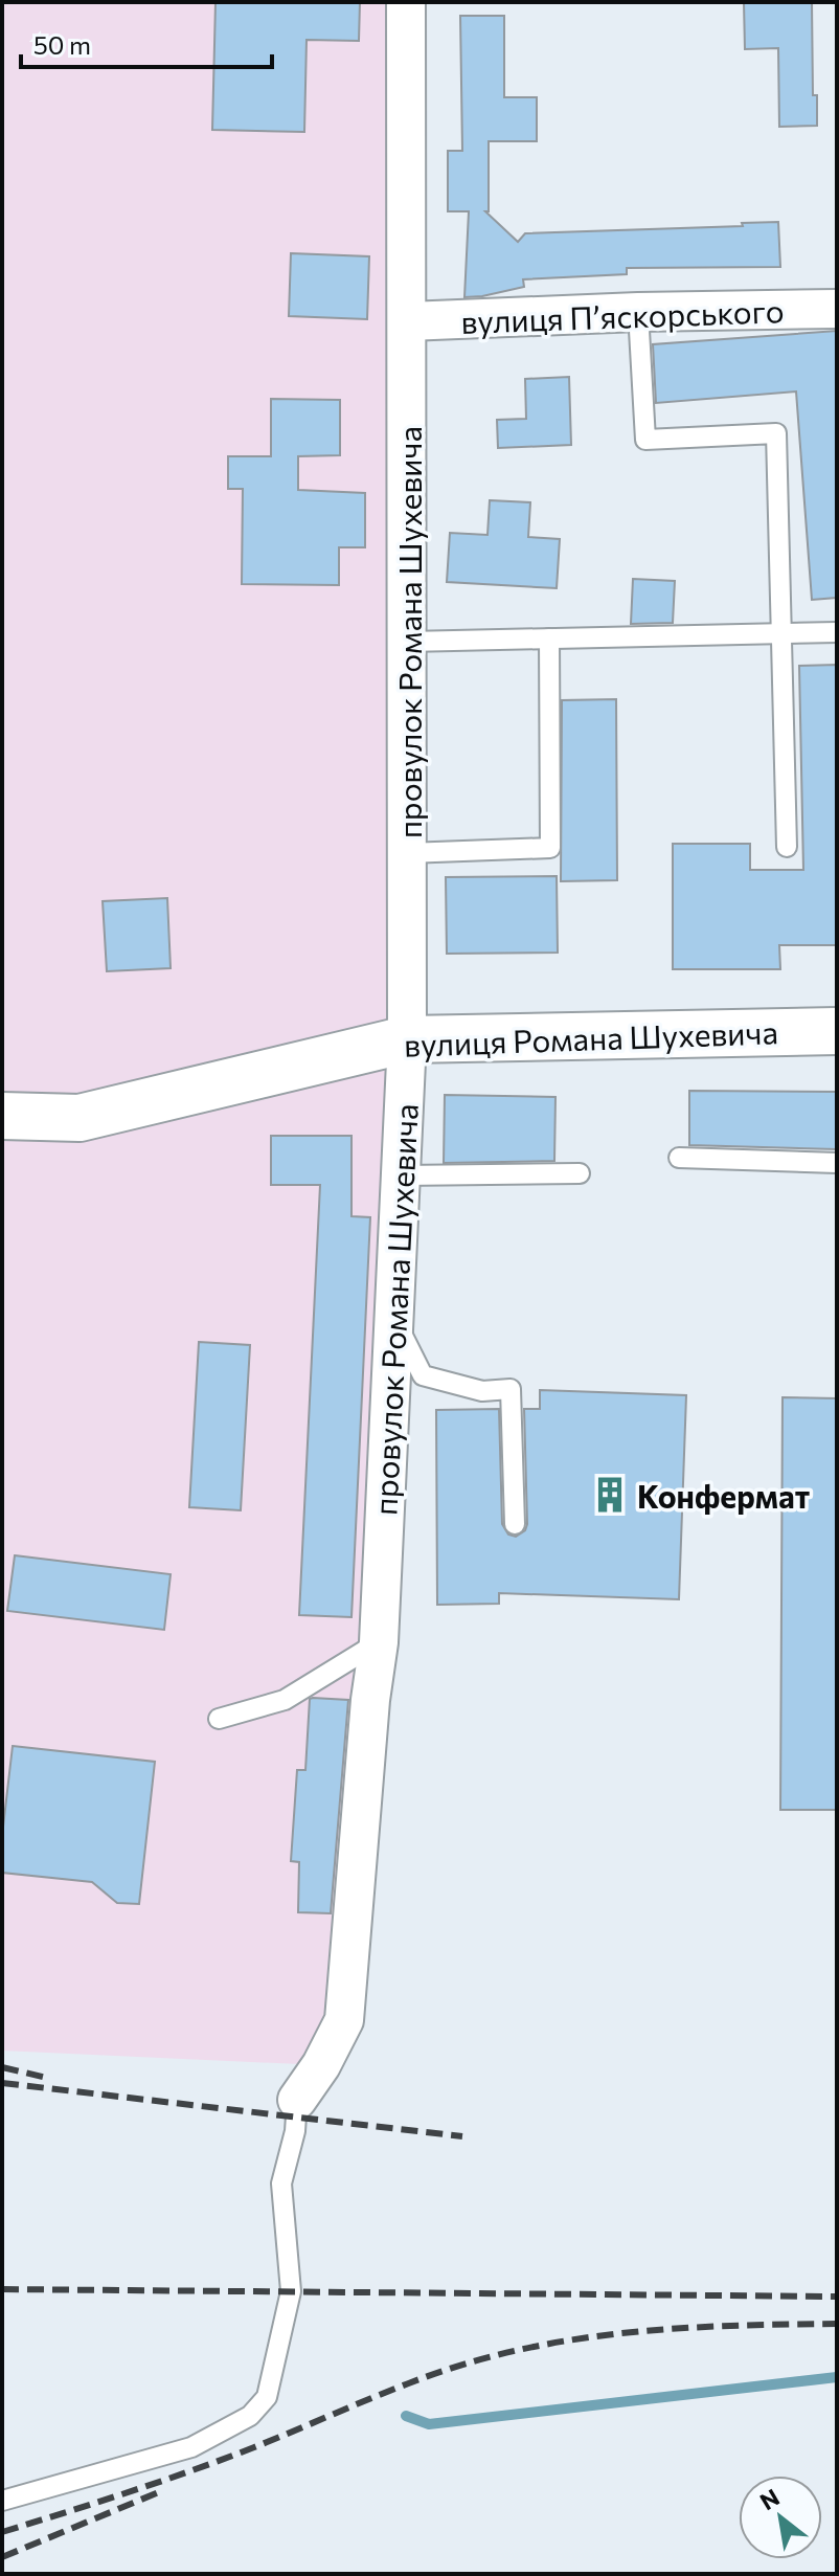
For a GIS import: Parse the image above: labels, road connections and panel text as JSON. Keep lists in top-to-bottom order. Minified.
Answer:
{"streets":{"street":["вулиця Пʼяскорського","провулок Романа Шухевича","вулиця Романа Шухевича"]},"crossings":[["вулиця Пʼяскорського","провулок Романа Шухевича"],["провулок Романа Шухевича","вулиця Романа Шухевича"]],"places":{"building":["Конфермат"]},"scale_bar":"50 m","north":"top left"}
